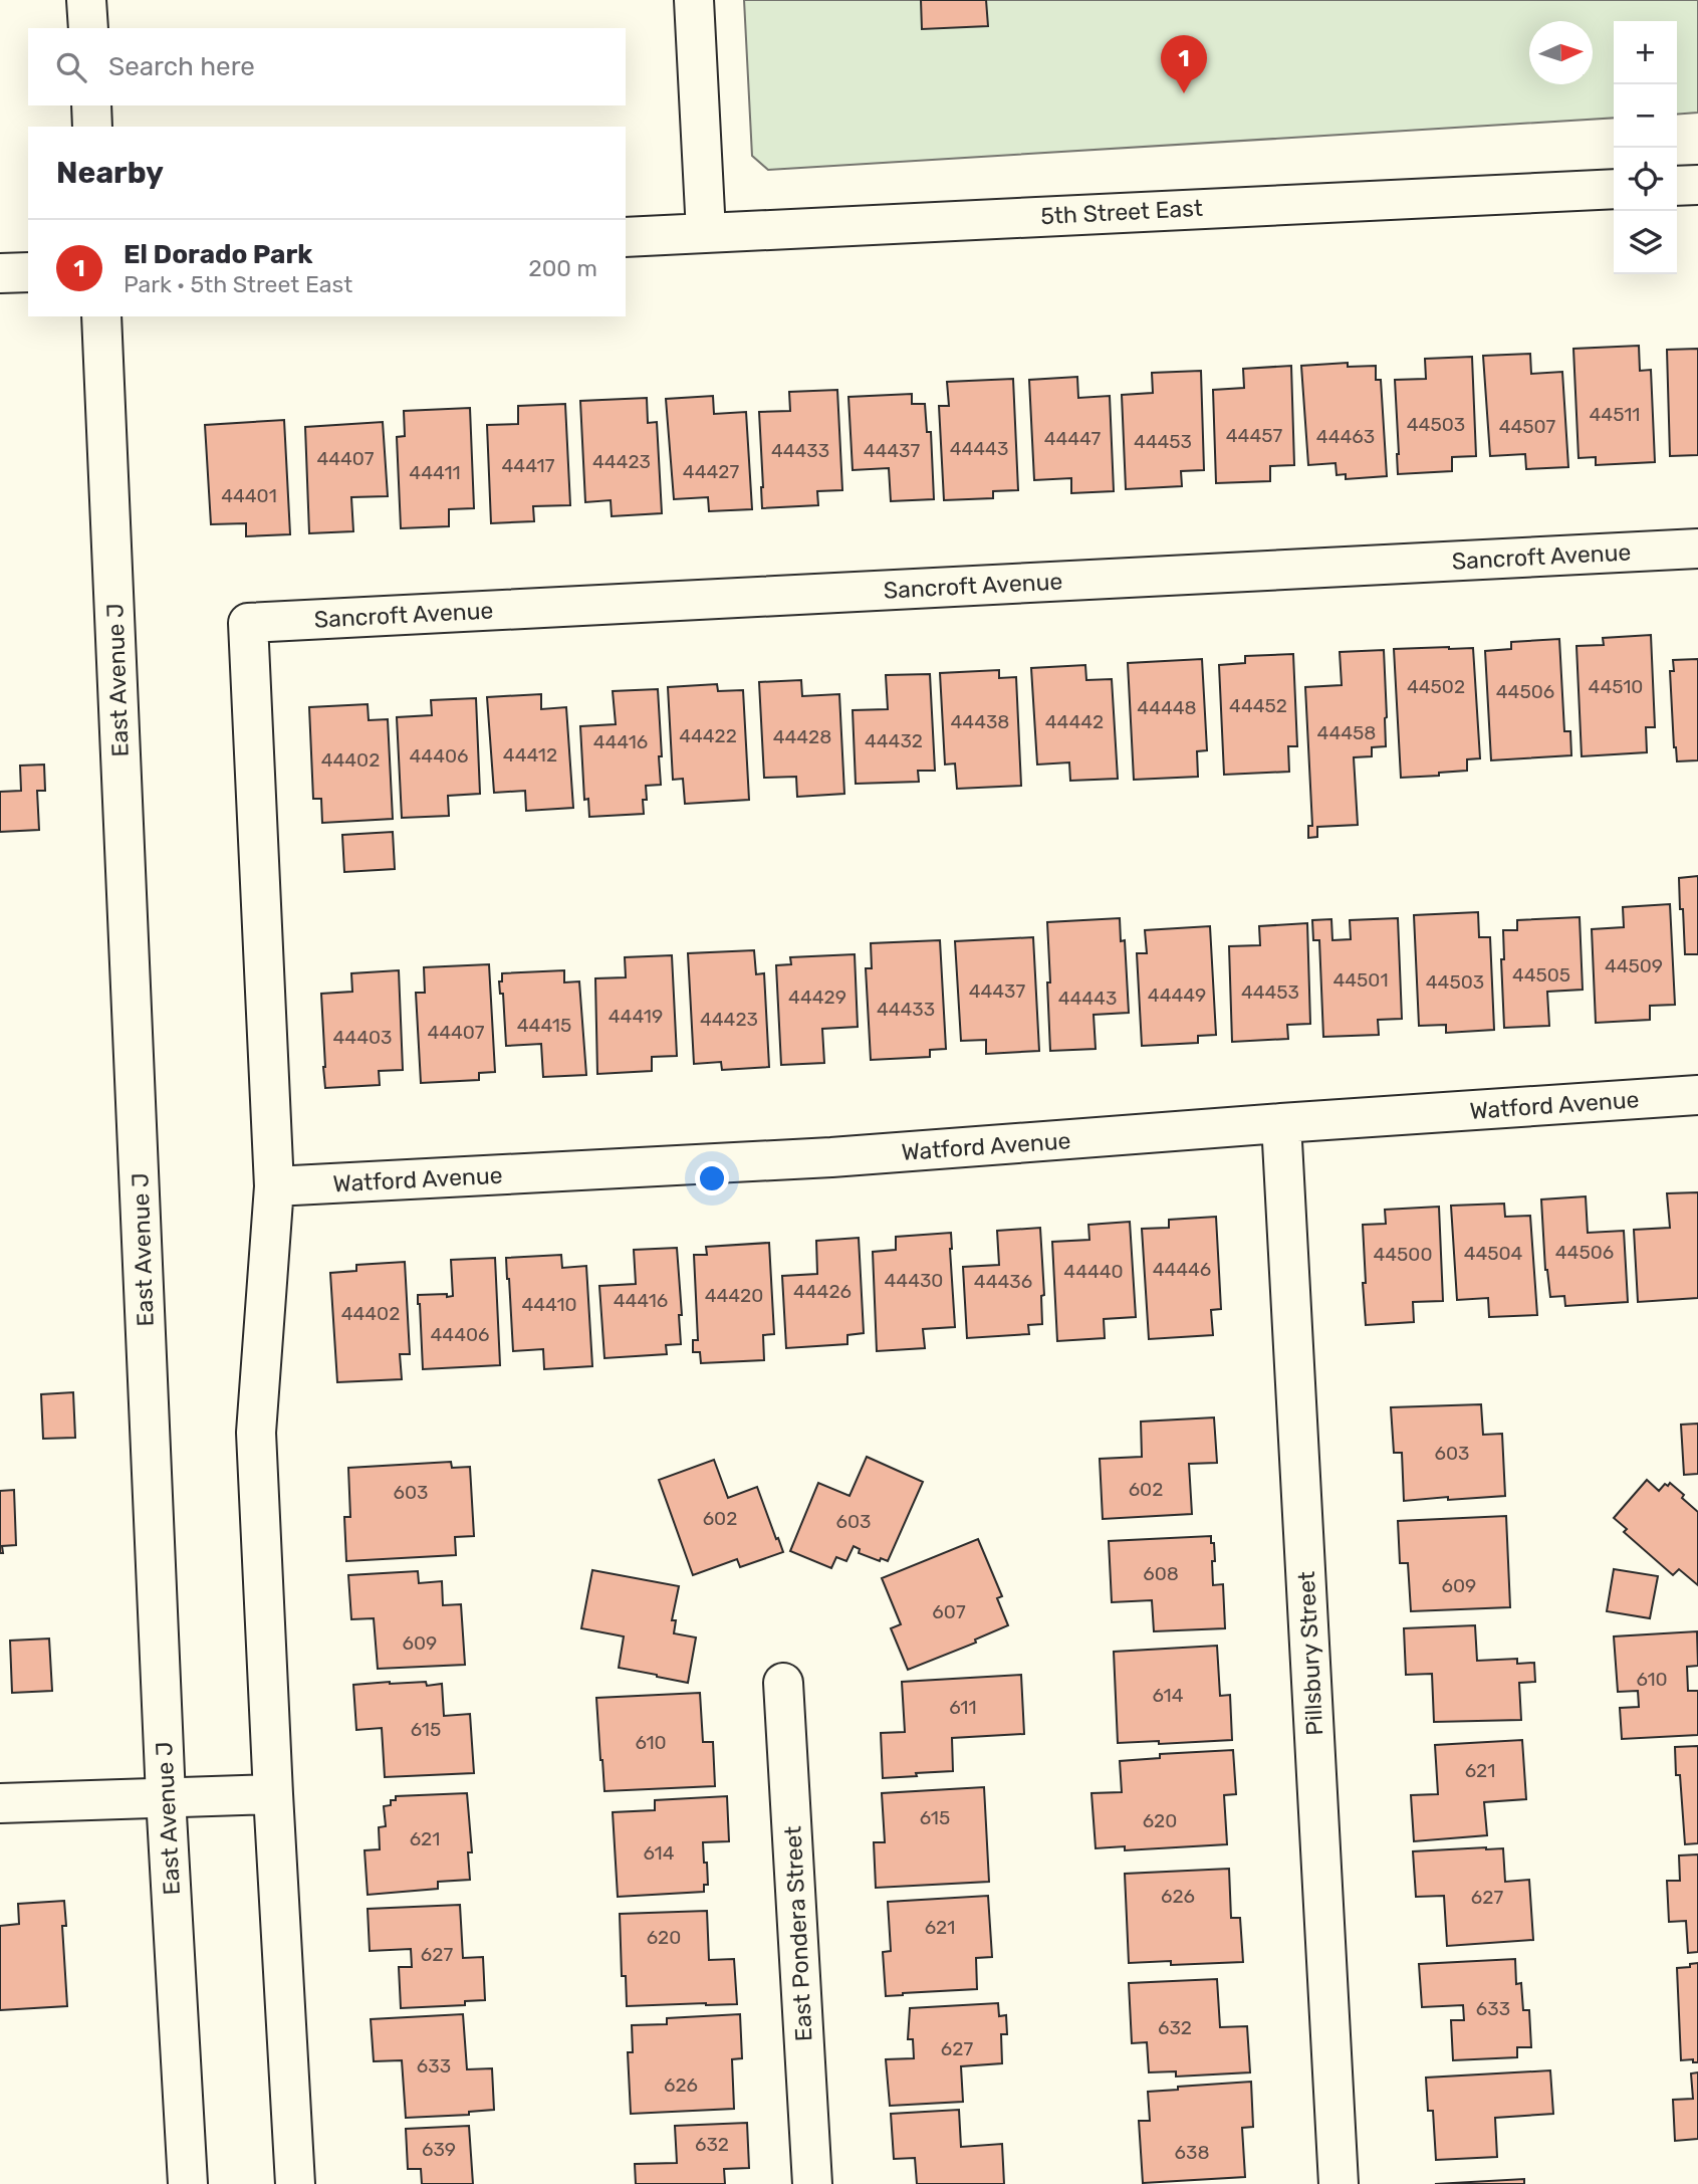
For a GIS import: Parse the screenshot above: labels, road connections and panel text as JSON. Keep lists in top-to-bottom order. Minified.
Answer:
{"streets":{"street":["5th Street East","Sancroft Avenue","East Avenue J","Watford Avenue","Pillsbury Street","East Pondera Street"]},"crossings":[["Sancroft Avenue","Watford Avenue"],["Watford Avenue","Pillsbury Street"]],"house_numbers":["44511","44503","44507","44457","44463","44447","44453","44443","44433","44437","44407","44423","44417","44427","44411","44401","44502","44510","44506","44452","44448","44438","44442","44458","44422","44428","44432","44416","44412","44406","44402","44509","44505","44501","44503","44437","44453","44449","44429","44443","44433","44419","44423","44415","44407","44403","44506","44504","44500","44446","44440","44430","44436","44426","44420","44416","44410","44402","44406","603","602","603","602","603","608","609","607","609","610","614","611","615","610","621","615","620","621","614","626","627","621","620","627","633","632","627","633","626","632","639","638"],"north":"right","page":{"map_buttons":["+","−"],"search":"Search here","pins":"1","heading":"Nearby","list":[{"mark":"1","name":"El Dorado Park","note":"Park · 5th Street East","value":"200 m"}]}}
